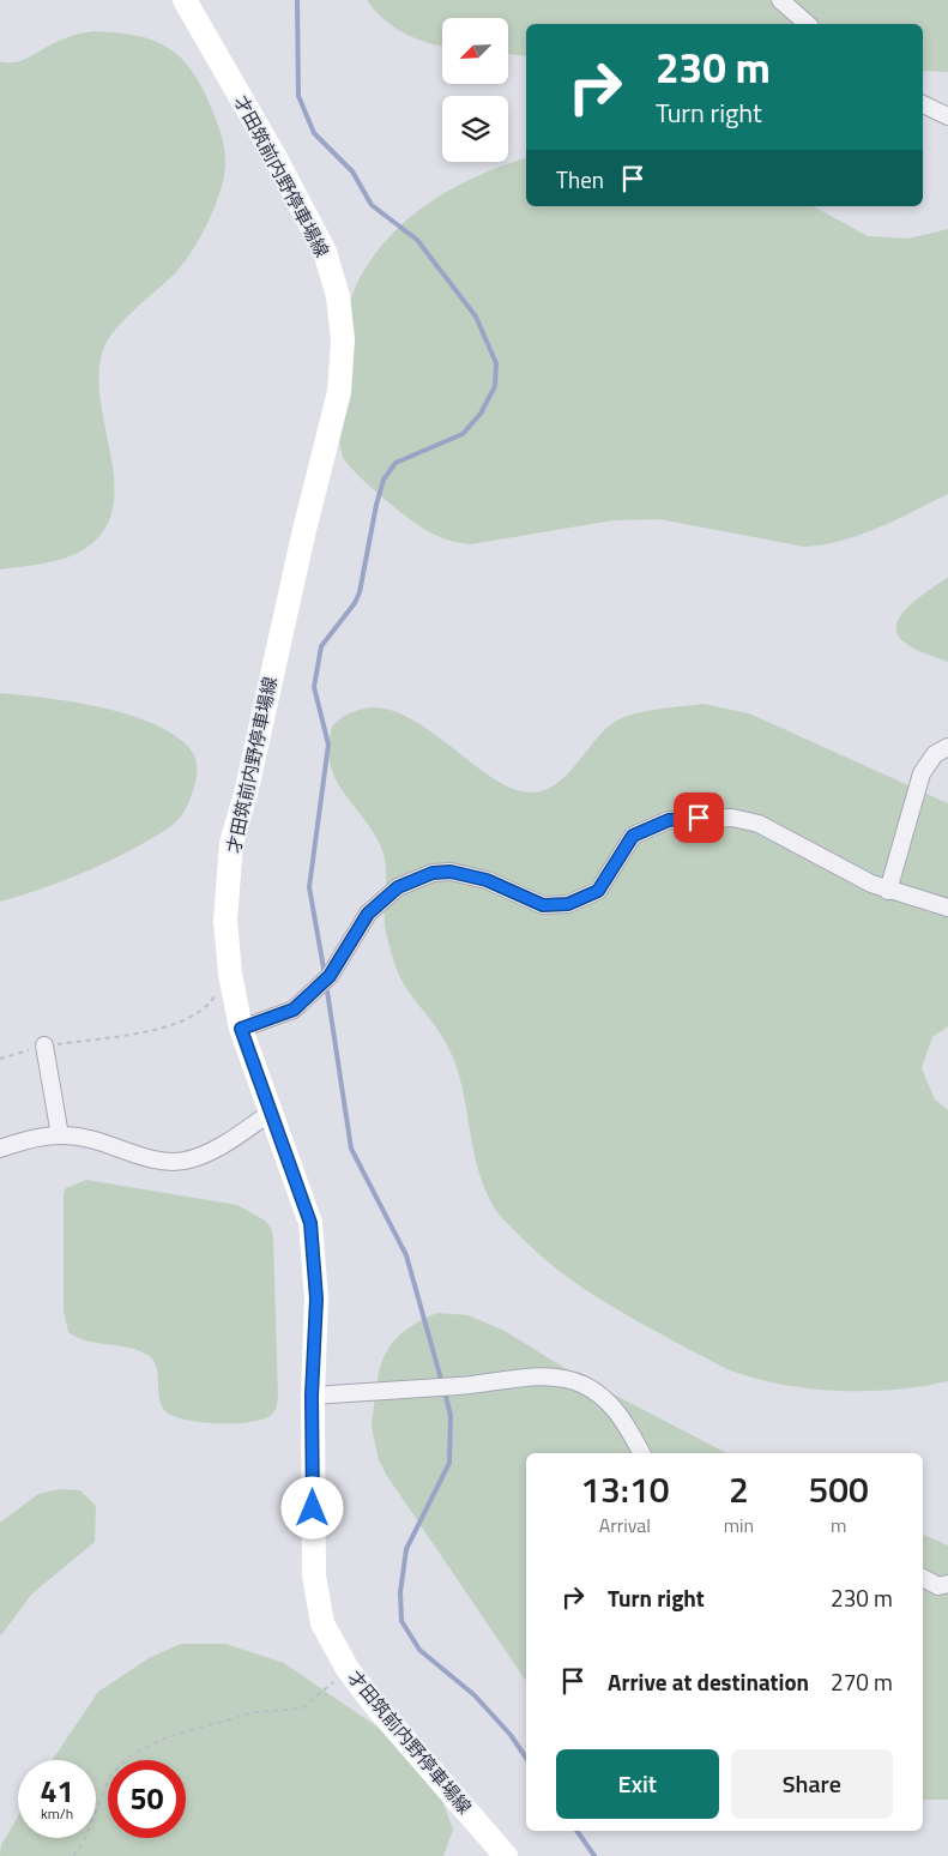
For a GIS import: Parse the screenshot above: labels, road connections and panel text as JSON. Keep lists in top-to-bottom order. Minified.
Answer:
{"streets":{"main road":["才田筑前内野停車場線"]},"north":"bottom left","page":{"turn":["230 m","Turn right"],"then":"Then","eta":["13:10","Arrival","2","min","500","m"],"list":[{"name":"Turn right","value":"230 m"},{"name":"Arrive at destination","value":"270 m"}],"buttons":["Exit","Share"],"speed":"41 km/h","limit":"50"}}
